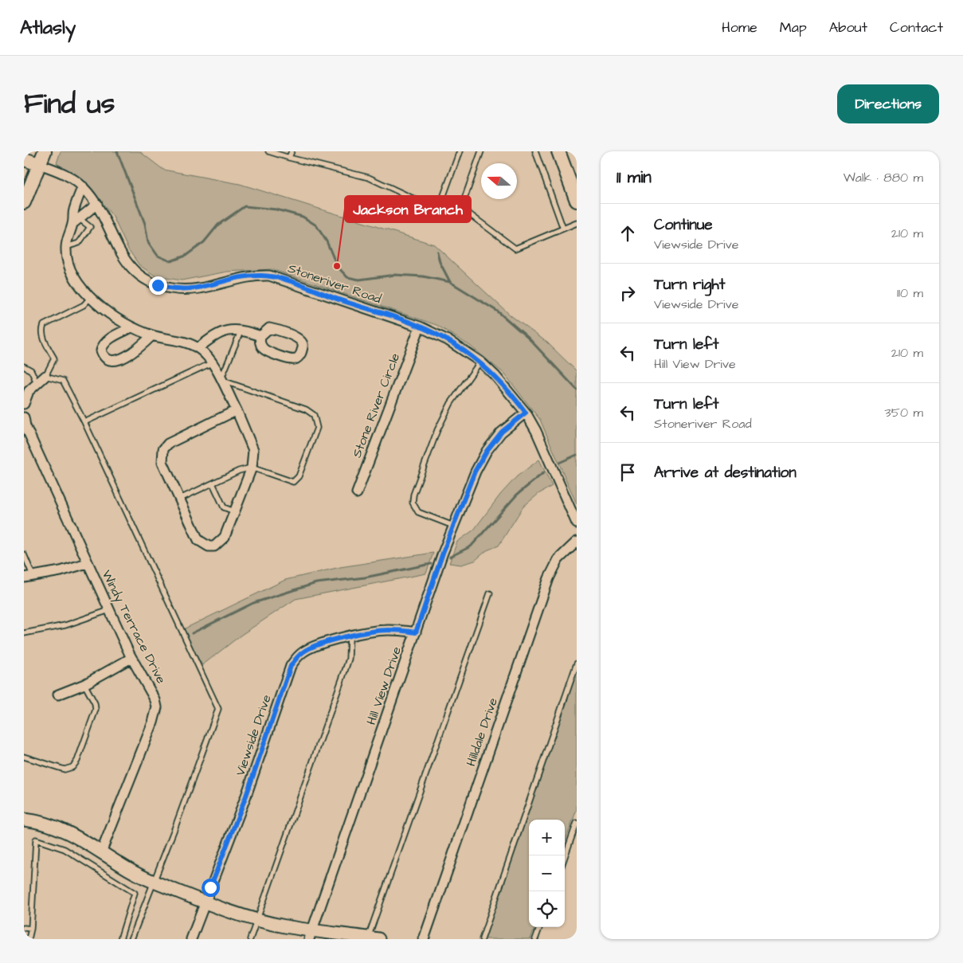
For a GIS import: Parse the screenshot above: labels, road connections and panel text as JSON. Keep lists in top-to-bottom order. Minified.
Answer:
{"streets":{"street":["Stoneriver Road","Stone River Circle","Windy Terrace Drive","Hill View Drive","Hilldale Drive","Viewside Drive"]},"crossings":[["Stoneriver Road","Stone River Circle"],["Stoneriver Road","Hill View Drive"],["Hill View Drive","Viewside Drive"]],"places":["Jackson Branch"],"north":"left","page":{"header":"Atlasly","nav":["Home","Map","About","Contact"],"title":"Find us","buttons":"Directions","heading":["11 min","Walk · 880 m"],"list":[["Continue","Viewside Drive","210 m"],["Turn right","Viewside Drive","110 m"],["Turn left","Hill View Drive","210 m"],["Turn left","Stoneriver Road","350 m"],"Arrive at destination"],"map_buttons":["+","−"]}}
